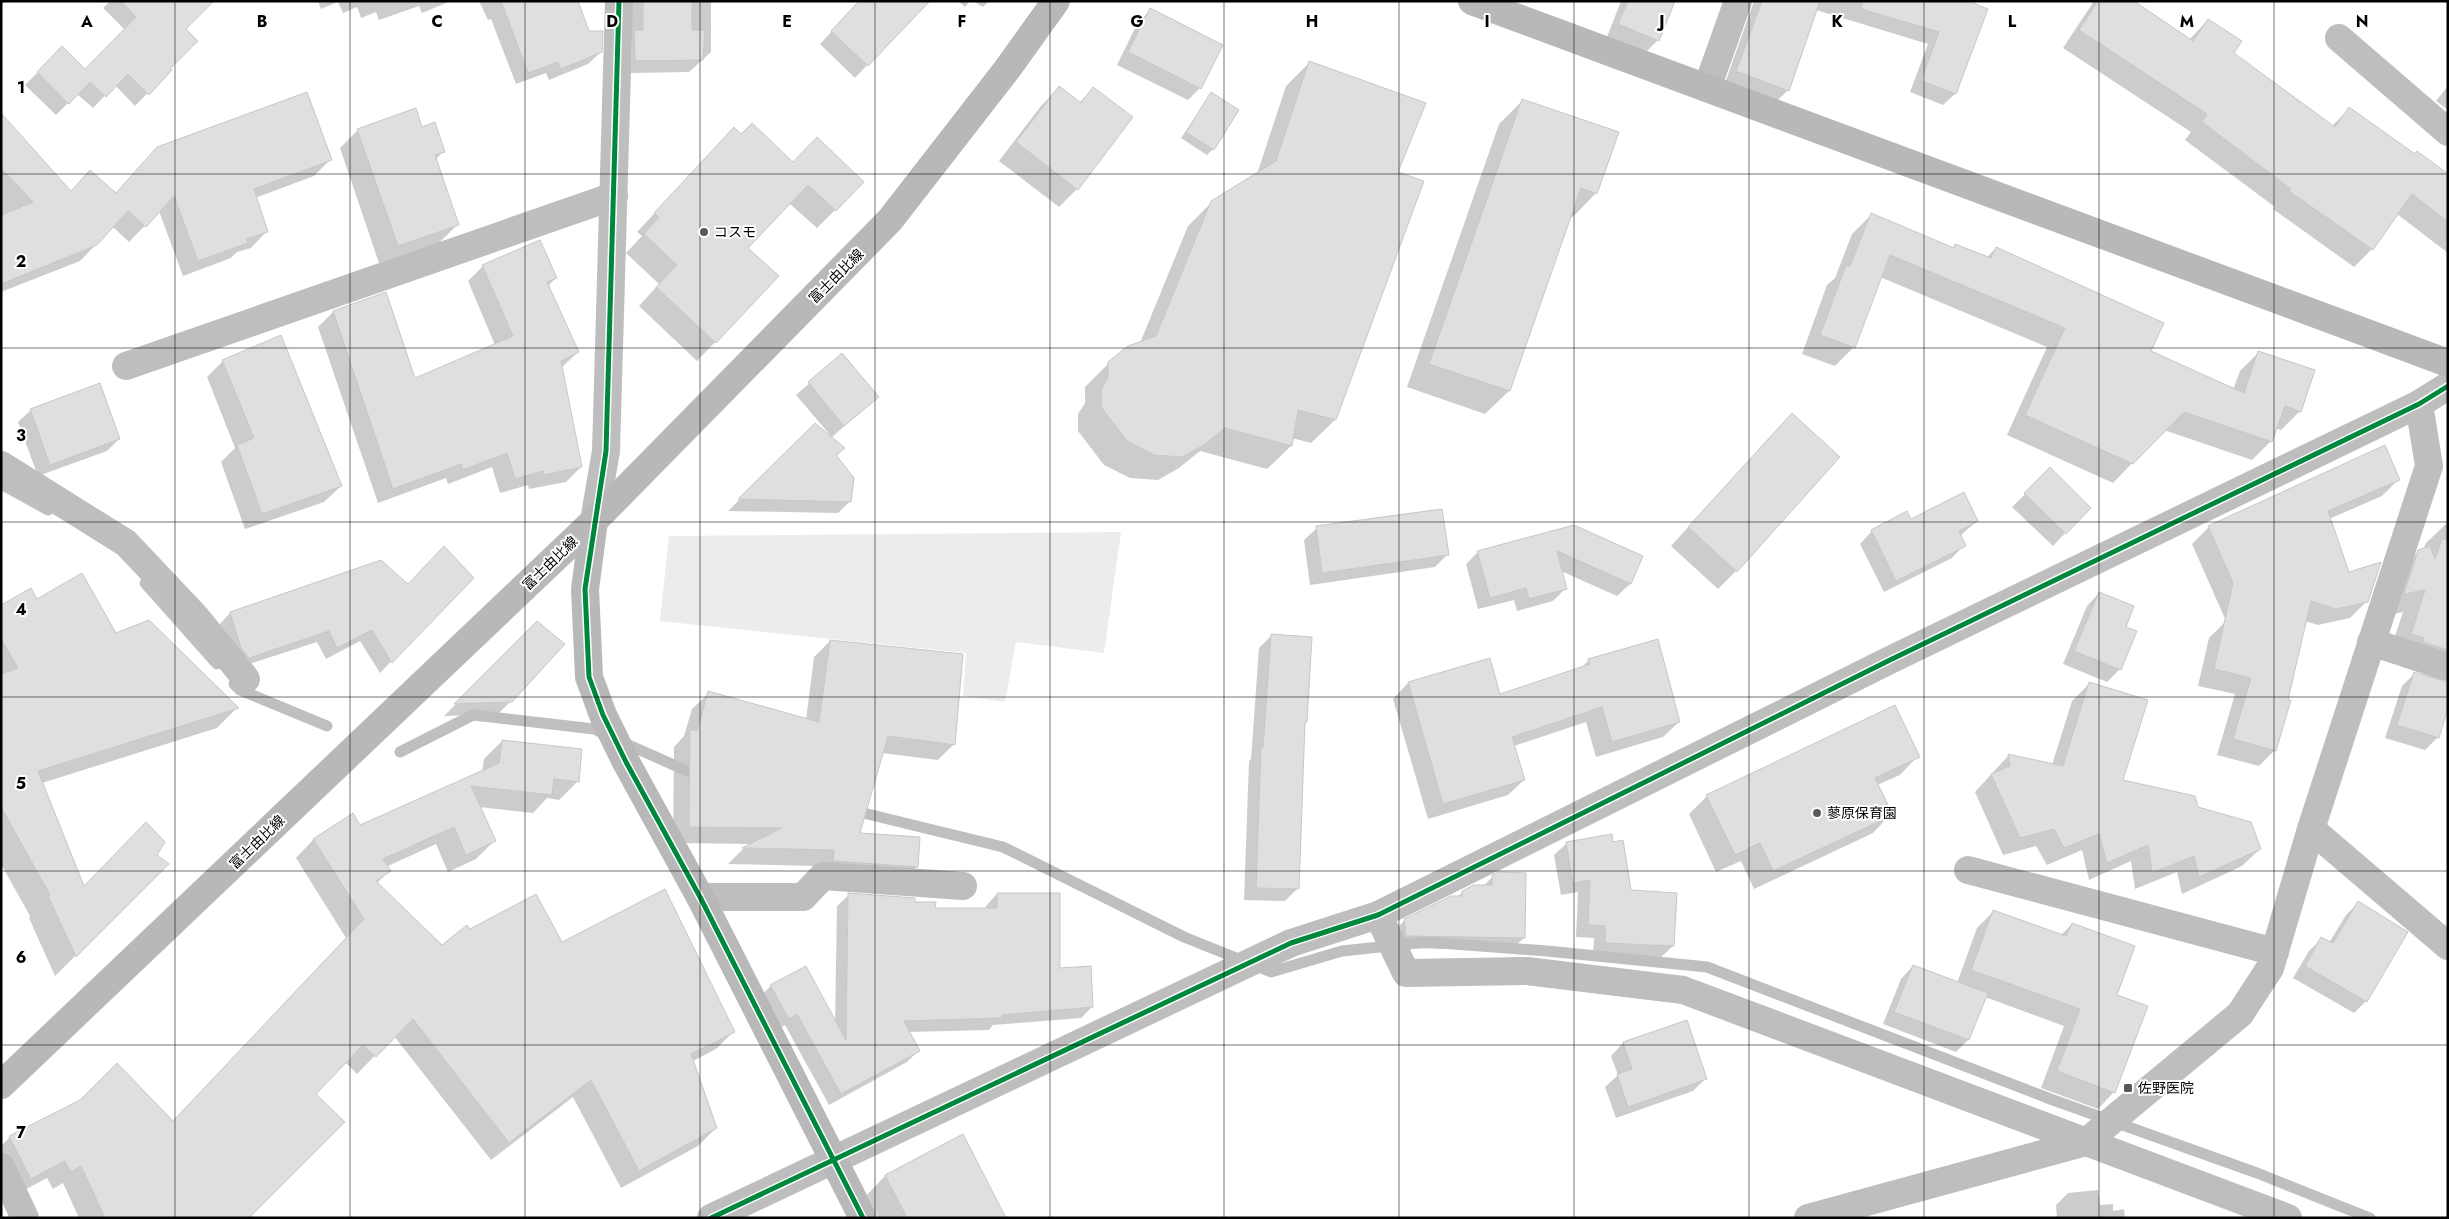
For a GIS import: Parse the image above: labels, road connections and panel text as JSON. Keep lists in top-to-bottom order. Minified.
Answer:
{"streets":{"street":["富士由比線"]},"places":{"other":["コスモ","蓼原保育園"],"transit":["佐野医院"]},"grid":{"columns":["A","B","C","D","E","F","G","H","I","J","K","L","M","N"],"rows":["1","2","3","4","5","6","7"]}}
